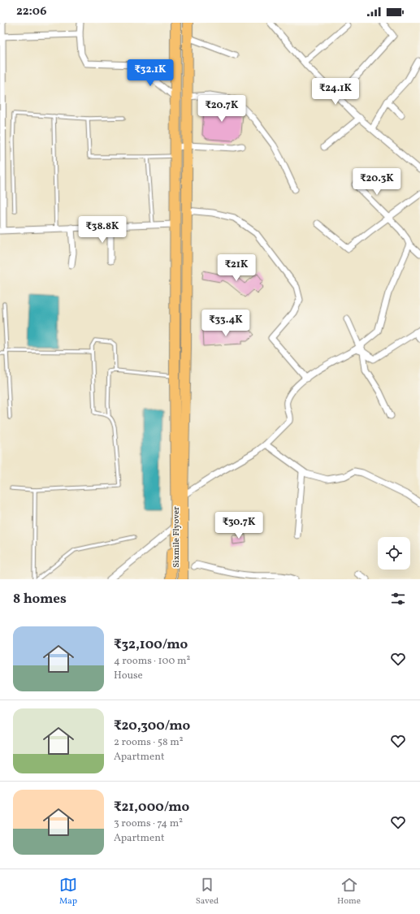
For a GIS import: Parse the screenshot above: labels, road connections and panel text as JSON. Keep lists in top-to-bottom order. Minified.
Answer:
{"streets":{"main road":["Sixmile Flyover"]},"page":{"status":"22:06","price":["₹32.1K","₹24.1K","₹20.7K","₹20.3K","₹38.8K","₹21K","₹33.4K","₹30.7K"],"heading":"8 homes","list":[{"name":"₹32,100/mo","note":"4 rooms · 100 m² · House"},{"name":"₹20,300/mo","note":"2 rooms · 58 m² · Apartment"},{"name":"₹21,000/mo","note":"3 rooms · 74 m² · Apartment"}],"tabs":["Map","Saved","Home"]}}
